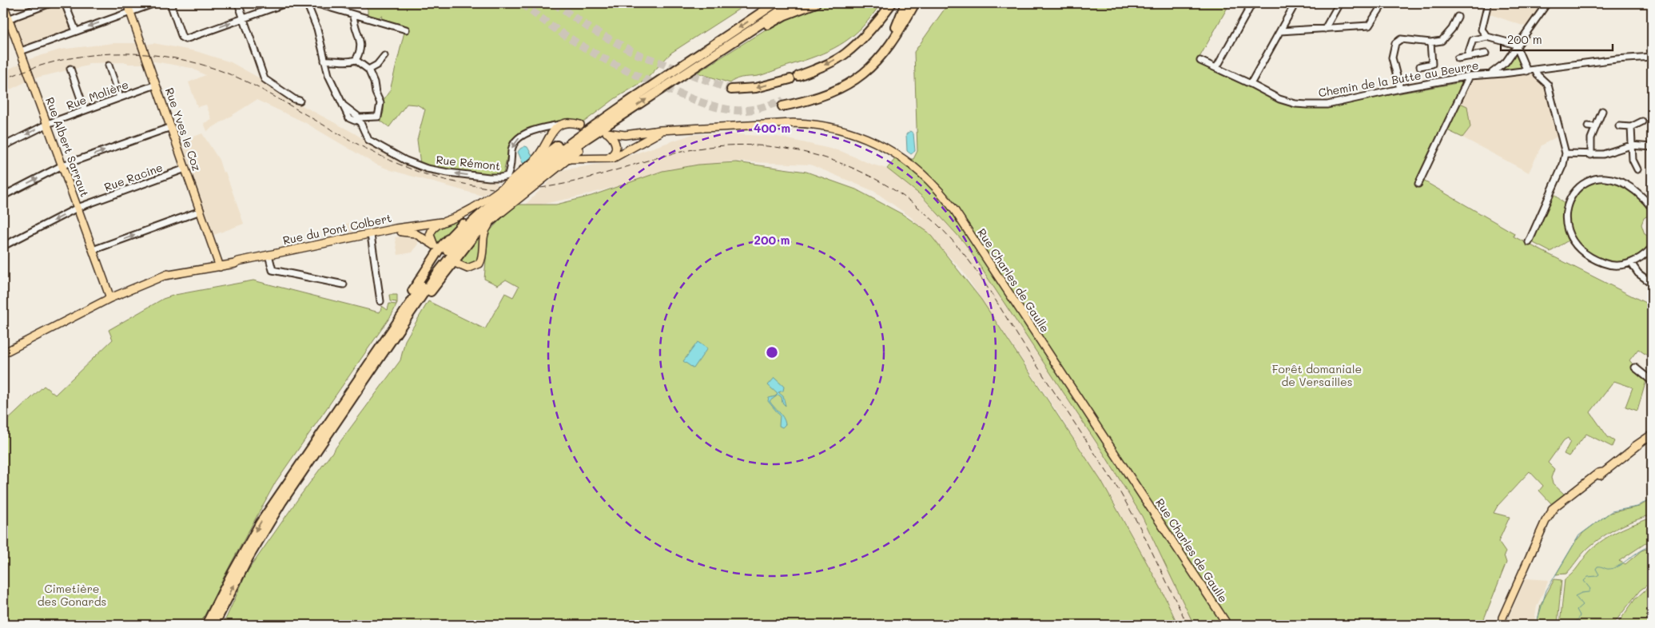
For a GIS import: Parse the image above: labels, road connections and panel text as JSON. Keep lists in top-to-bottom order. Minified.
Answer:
{"streets":{"main road":["Rue Yves le Coz","Rue Albert Sarraut","Rue du Pont Colbert","Rue Charles de Gaulle"],"street":["Chemin de la Butte au Beurre","Rue Molière","Rue Rémont","Rue Racine"]},"crossings":[["Rue Molière","Rue Yves le Coz"],["Rue Molière","Rue Albert Sarraut"],["Rue Yves le Coz","Rue Racine"],["Rue Yves le Coz","Rue du Pont Colbert"],["Rue Albert Sarraut","Rue Racine"],["Rue Albert Sarraut","Rue du Pont Colbert"],["Rue Rémont","Rue du Pont Colbert"]],"parks":["Forêt domaniale de Versailles","Cimetière des Gonards"],"scale_bar":"200 m","rings":["400 m","200 m"]}
